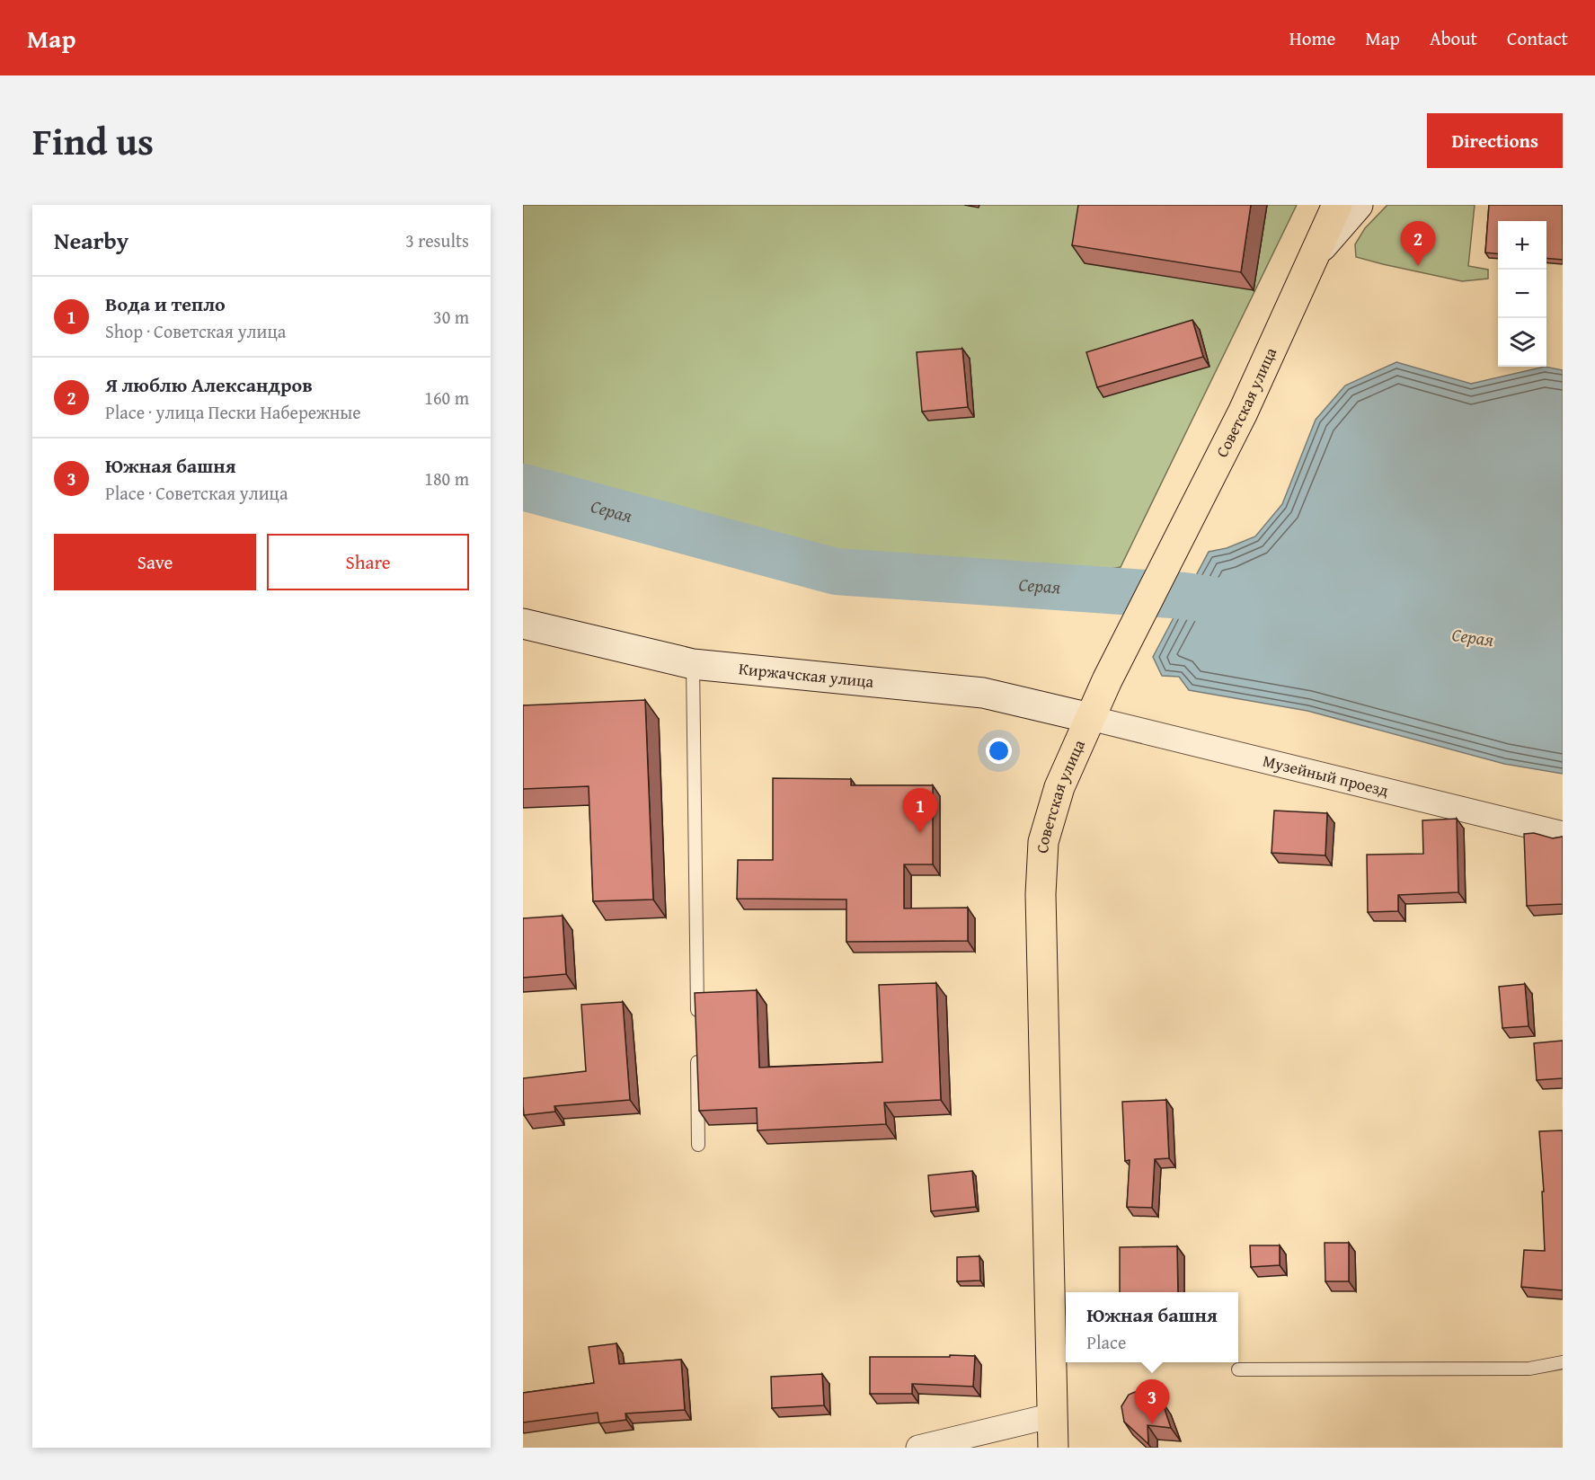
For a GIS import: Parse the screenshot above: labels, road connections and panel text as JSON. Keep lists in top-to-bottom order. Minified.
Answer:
{"streets":{"main road":["Советская улица"],"street":["Киржачская улица","Музейный проезд"]},"crossings":[["Советская улица","Киржачская улица"],["Советская улица","Музейный проезд"],["Киржачская улица","Музейный проезд"]],"water":["Серая"],"page":{"header":"Map","nav":["Home","Map","About","Contact"],"title":"Find us","buttons":["Directions",["Save","Share"]],"heading":["Nearby","3 results"],"map_buttons":["+","−"],"pins":["2","1","3"],"list":[{"mark":"1","name":"Вода и тепло","note":"Shop · Советская улица","value":"30 m"},{"mark":"2","name":"Я люблю Александров","note":"Place · улица Пески Набережные","value":"160 m"},{"mark":"3","name":"Южная башня","note":"Place · Советская улица","value":"180 m"}],"popup":["Южная башня","Place"]}}
